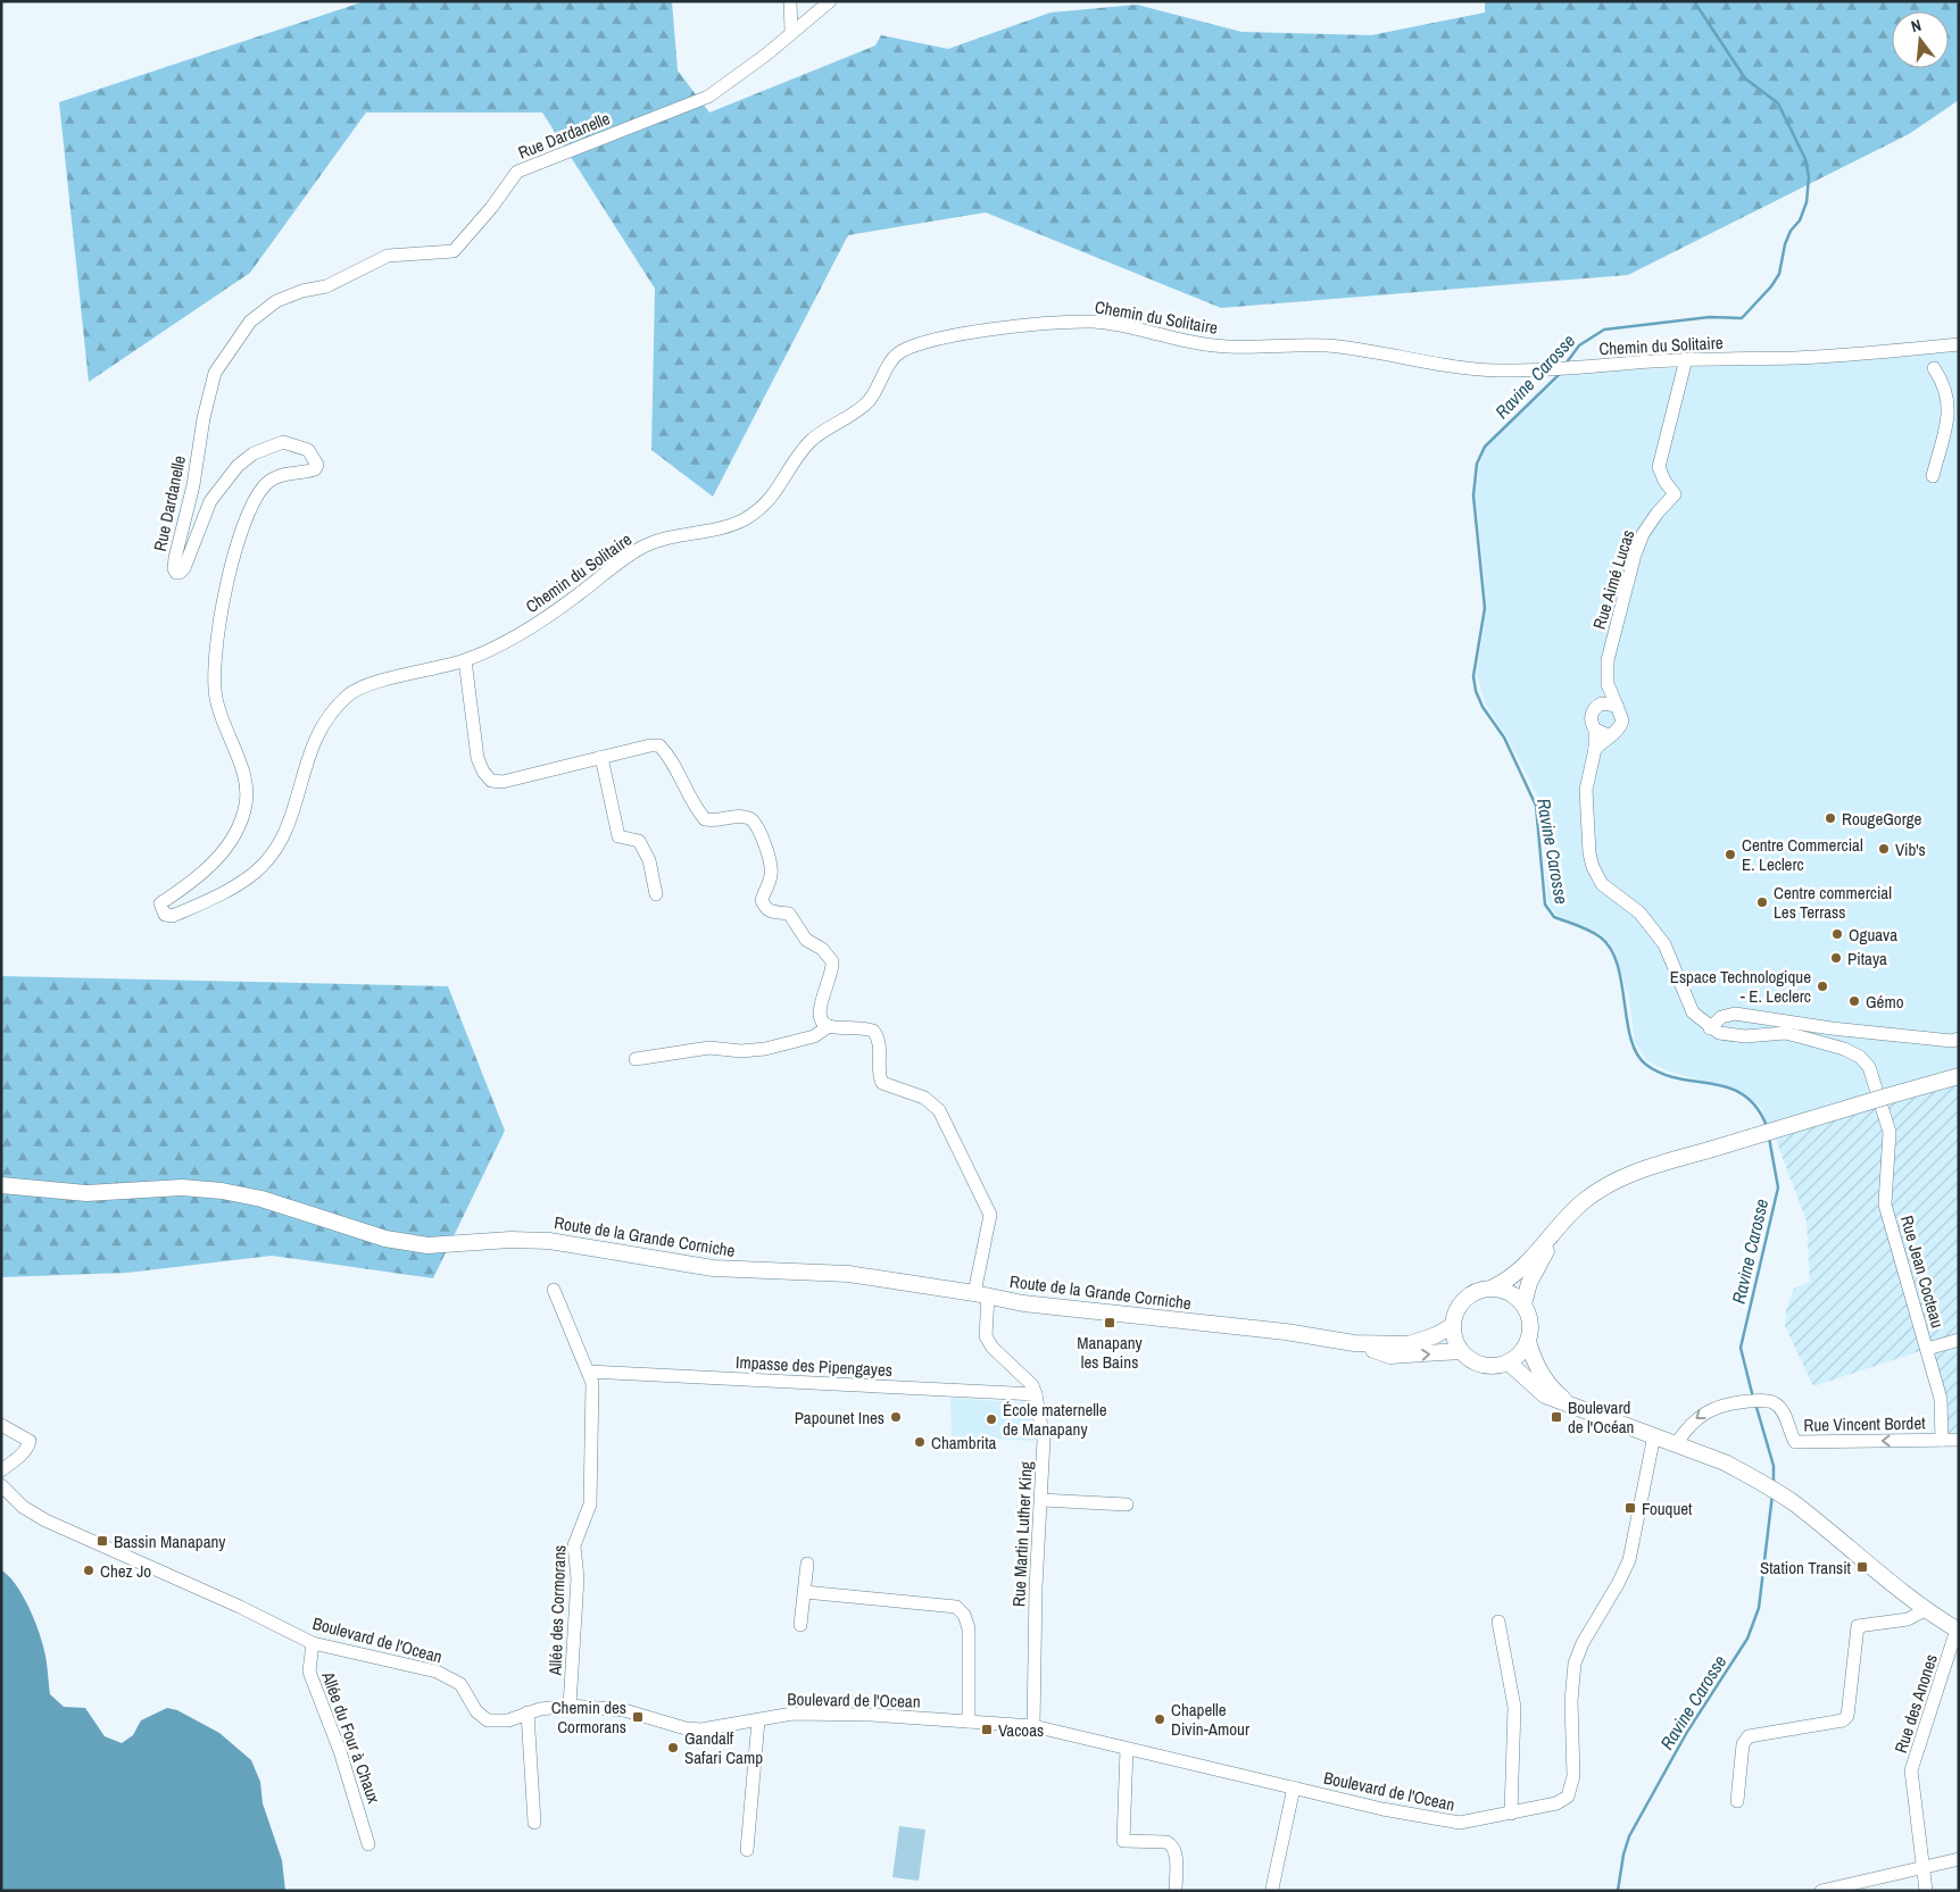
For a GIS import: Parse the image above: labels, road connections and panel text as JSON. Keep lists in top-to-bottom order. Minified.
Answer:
{"streets":{"main road":["Route de la Grande Corniche"],"street":["Rue Dardanelle","Chemin du Solitaire","Rue Aimé Lucas","Rue Jean Cocteau","Impasse des Pipengayes","Rue Vincent Bordet","Rue Martin Luther King","Allée des Cormorans","Boulevard de l'Ocean","Rue des Anones","Allée du Four à Chaux"]},"crossings":[["Rue Dardanelle","Chemin du Solitaire"],["Chemin du Solitaire","Rue Aimé Lucas"],["Route de la Grande Corniche","Rue Martin Luther King"],["Rue Jean Cocteau","Rue Vincent Bordet"],["Impasse des Pipengayes","Rue Martin Luther King"],["Impasse des Pipengayes","Allée des Cormorans"],["Rue Martin Luther King","Boulevard de l'Ocean"],["Allée des Cormorans","Boulevard de l'Ocean"],["Boulevard de l'Ocean","Allée du Four à Chaux"]],"one_way":["Rue Vincent Bordet"],"water":["Ravine Carosse"],"places":{"other":["RougeGorge","Vib's","Centre Commercial E. Leclerc","Centre commercial Les Terrass","Oguava","Pitaya","Espace Technologique - E. Leclerc","Gémo","Papounet Ines","École maternelle de Manapany","Chambrita","Chez Jo","Chapelle Divin-Amour","Gandalf Safari Camp"],"transit":["Manapany les Bains","Boulevard de l'Océan","Fouquet","Bassin Manapany","Station Transit","Chemin des Cormorans","Vacoas"]},"north":"top"}
